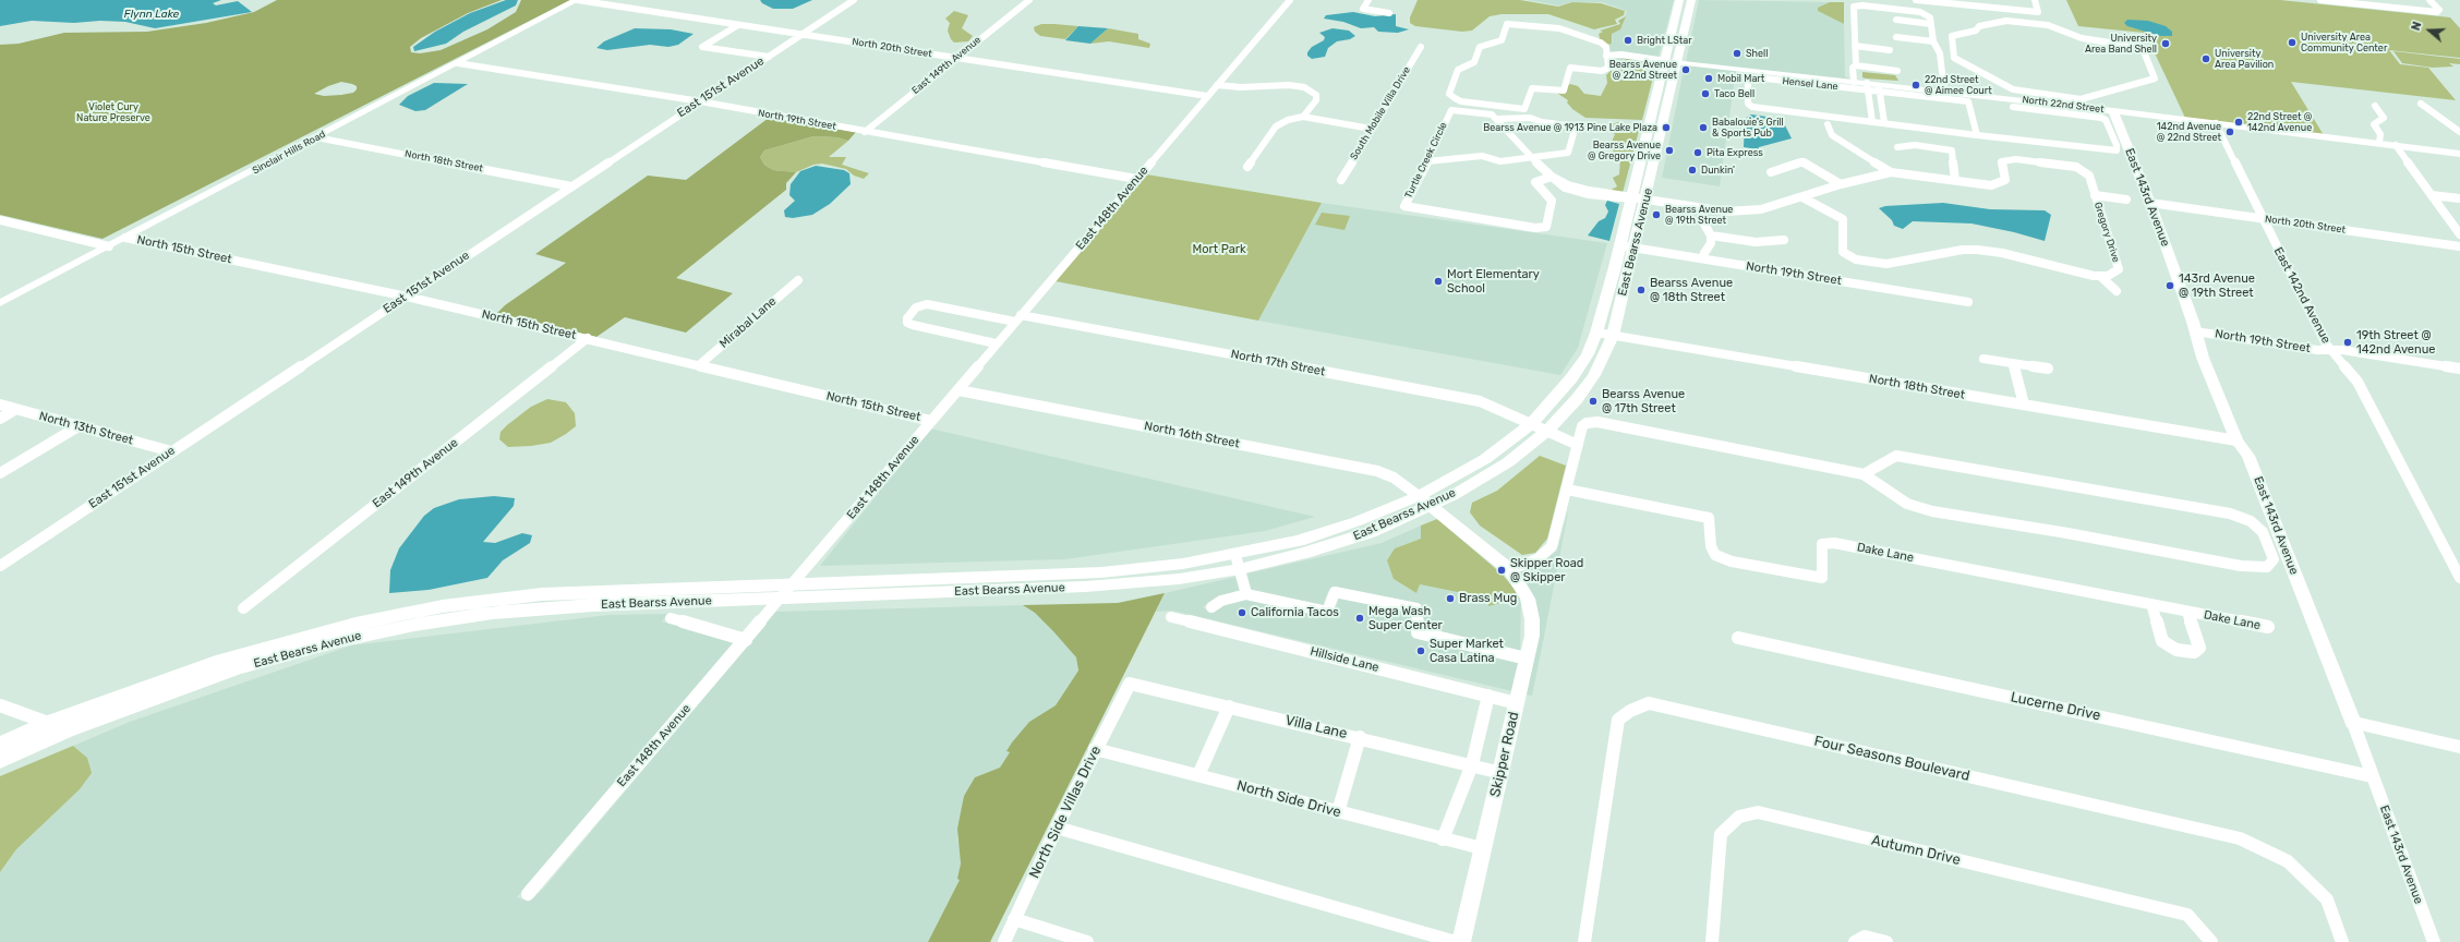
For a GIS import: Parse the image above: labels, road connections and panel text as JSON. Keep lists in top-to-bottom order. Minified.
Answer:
{"streets":{"main road":["East Bearss Avenue"],"street":["North 20th Street","East 149th Avenue","Hensel Lane","East 151st Avenue","North 22nd Street","South Mobile Villa Drive","North 19th Street","Sinclair Hills Road","Turtle Creek Circle","North 18th Street","East 143rd Avenue","East 148th Avenue","Gregory Drive","North 15th Street","East 142nd Avenue","Mirabal Lane","North 17th Street","North 13th Street","North 16th Street","Dake Lane","Hillside Lane","Lucerne Drive","Villa Lane","Skipper Road","Four Seasons Boulevard","North Side Drive","North Side Villas Drive","Autumn Drive"]},"crossings":[["North 20th Street","East 149th Avenue"],["North 20th Street","East 151st Avenue"],["North 20th Street","Sinclair Hills Road"],["North 20th Street","East 143rd Avenue"],["North 20th Street","East 148th Avenue"],["North 20th Street","East 142nd Avenue"],["East 149th Avenue","North 19th Street"],["East 149th Avenue","North 15th Street"],["Hensel Lane","North 22nd Street"],["Hensel Lane","East 143rd Avenue"],["East 151st Avenue","North 19th Street"],["East 151st Avenue","North 18th Street"],["East 151st Avenue","North 15th Street"],["East 151st Avenue","North 13th Street"],["North 22nd Street","East 143rd Avenue"],["North 22nd Street","East Bearss Avenue"],["North 22nd Street","East 142nd Avenue"],["North 19th Street","Sinclair Hills Road"],["North 19th Street","East 143rd Avenue"],["North 19th Street","East 148th Avenue"],["North 19th Street","East Bearss Avenue"],["North 19th Street","East 142nd Avenue"],["Sinclair Hills Road","North 18th Street"],["Sinclair Hills Road","North 15th Street"],["North 18th Street","East 143rd Avenue"],["North 18th Street","East Bearss Avenue"],["East 143rd Avenue","Lucerne Drive"],["East 148th Avenue","East Bearss Avenue"],["East 148th Avenue","North 15th Street"],["East 148th Avenue","North 17th Street"],["East 148th Avenue","North 16th Street"],["Gregory Drive","East Bearss Avenue"],["East Bearss Avenue","North 17th Street"],["East Bearss Avenue","North 16th Street"],["East Bearss Avenue","Skipper Road"],["North 15th Street","Mirabal Lane"],["North 16th Street","Skipper Road"],["Hillside Lane","Skipper Road"],["Villa Lane","Skipper Road"],["Villa Lane","North Side Villas Drive"],["Skipper Road","North Side Drive"],["North Side Drive","North Side Villas Drive"]],"water":["Flynn Lake"],"parks":["Violet Cury Nature Preserve","Mort Park"],"places":["Bright LStar","University Area Community Center","University Area Band Shell","Shell","University Area Pavilion","Bearss Avenue @ 22nd Street","Mobil Mart","22nd Street @ Aimee Court","Taco Bell","22nd Street @ 142nd Avenue","Bearss Avenue @ 1913 Pine Lake Plaza","Babalouie's Grill & Sports Pub","142nd Avenue @ 22nd Street","Bearss Avenue @ Gregory Drive","Pita Express","Dunkin'","Bearss Avenue @ 19th Street","Mort Elementary School","143rd Avenue @ 19th Street","Bearss Avenue @ 18th Street","19th Street @ 142nd Avenue","Bearss Avenue @ 17th Street","Skipper Road @ Skipper","Brass Mug","California Tacos","Mega Wash Super Center","Super Market Casa Latina"],"north":"left"}
